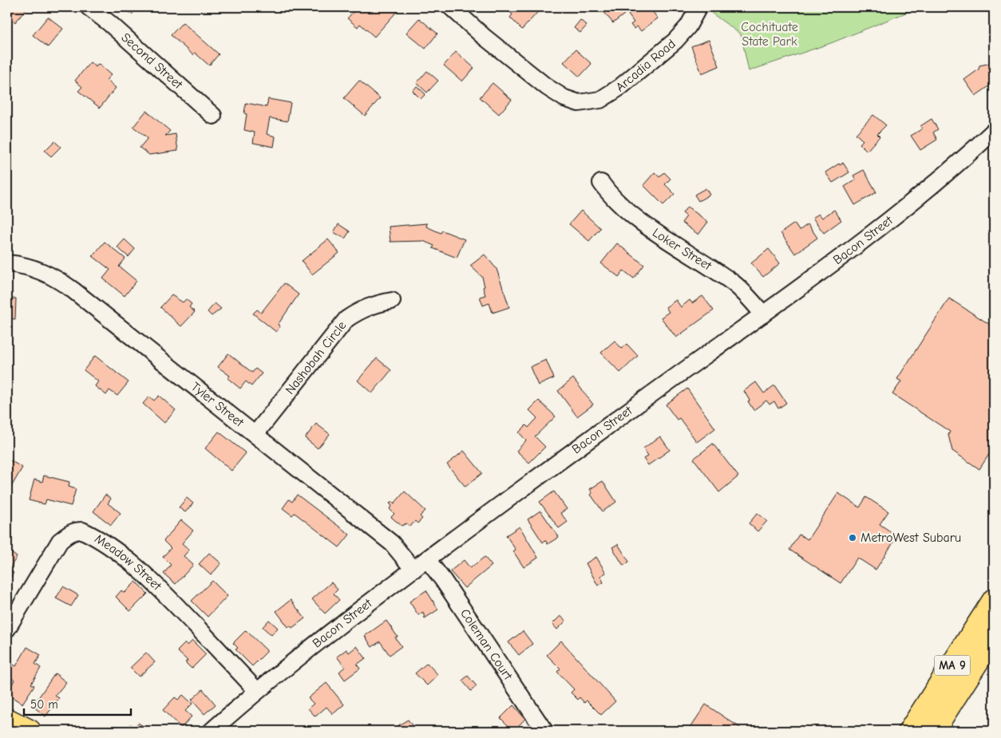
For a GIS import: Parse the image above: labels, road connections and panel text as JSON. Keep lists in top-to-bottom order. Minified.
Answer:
{"streets":{"main road":["MA 9"],"street":["Second Street","Arcadia Road","Bacon Street","Loker Street","Nashobah Circle","Tyler Street","Meadow Street","Coleman Court"]},"crossings":[["Bacon Street","Loker Street"],["Bacon Street","Tyler Street"],["Bacon Street","Meadow Street"],["Bacon Street","Coleman Court"],["Nashobah Circle","Tyler Street"]],"parks":["Cochituate State Park"],"places":["MetroWest Subaru"],"scale_bar":"50 m"}
